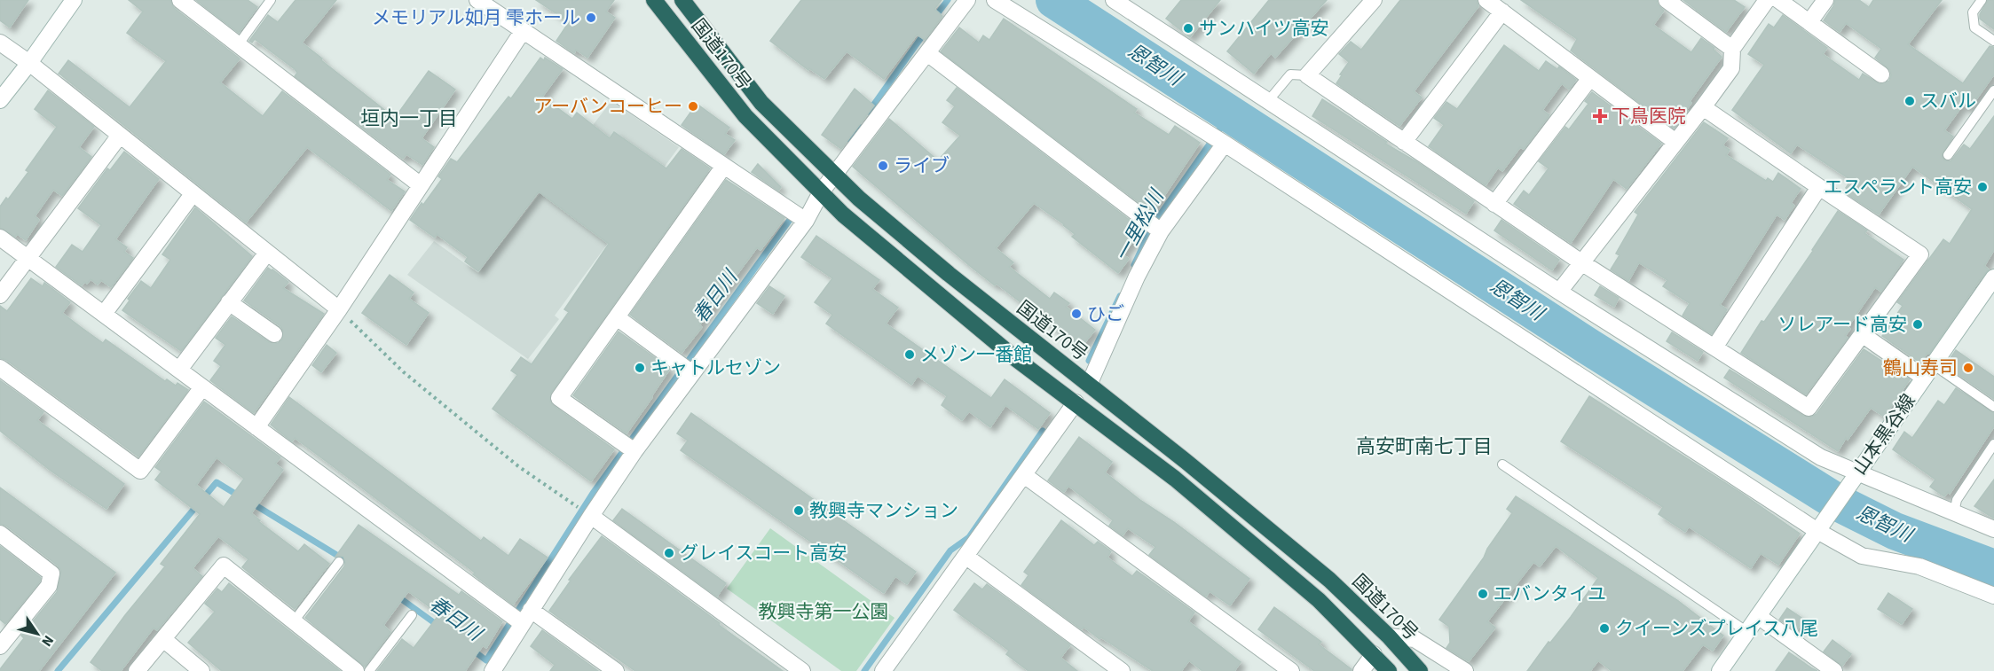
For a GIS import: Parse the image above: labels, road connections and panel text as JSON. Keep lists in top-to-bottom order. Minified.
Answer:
{"streets":{"highway":["国道170号"],"street":["山本黒谷線"]},"districts":["垣内一丁目","高安町南七丁目"],"water":["恩智川","一里松川","春日川"],"parks":["教興寺第一公園"],"places":{"other":["メモリアル如月 雫ホール","サンハイツ高安","スバル","アーバンコーヒー","ライブ","エスペラント高安","ひご","ソレアード高安","メゾン一番館","キャトルセゾン","鶴山寿司","教興寺マンション","グレイスコート高安","エバンタイユ","クイーンズプレイス八尾"],"health":["下鳥医院"]},"north":"bottom right"}
